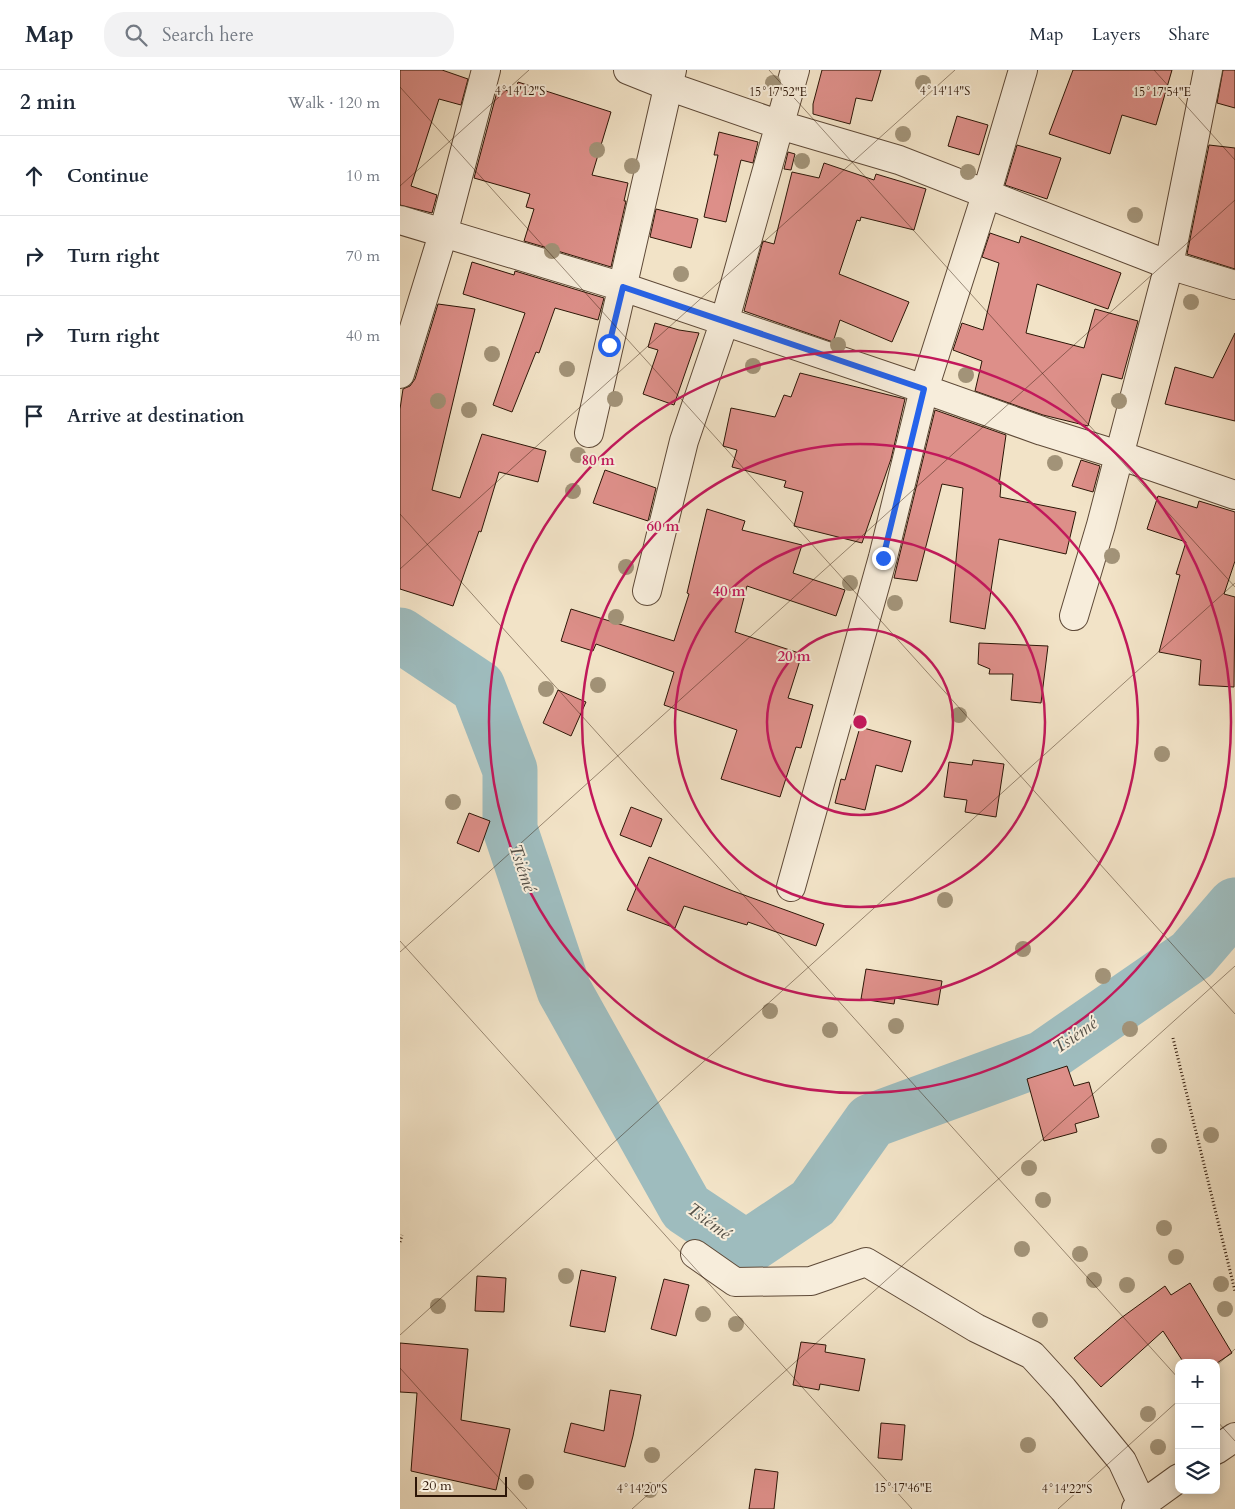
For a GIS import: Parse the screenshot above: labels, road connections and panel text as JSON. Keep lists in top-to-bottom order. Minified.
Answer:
{"water":["Tsiémé"],"scale_bar":"20 m","page":{"header":"Map","search":"Search here","nav":["Map","Layers","Share"],"heading":["2 min","Walk · 120 m"],"list":[["Continue","10 m"],["Turn right","70 m"],["Turn right","40 m"],"Arrive at destination"],"map_buttons":["+","−"],"scale":"20 m"},"coordinates":["4°14'12\"S","4°14'14\"S","15°17'52\"E","15°17'54\"E","15°17'46\"E","4°14'20\"S","4°14'22\"S"],"rings":["80 m","60 m","40 m","20 m"]}
